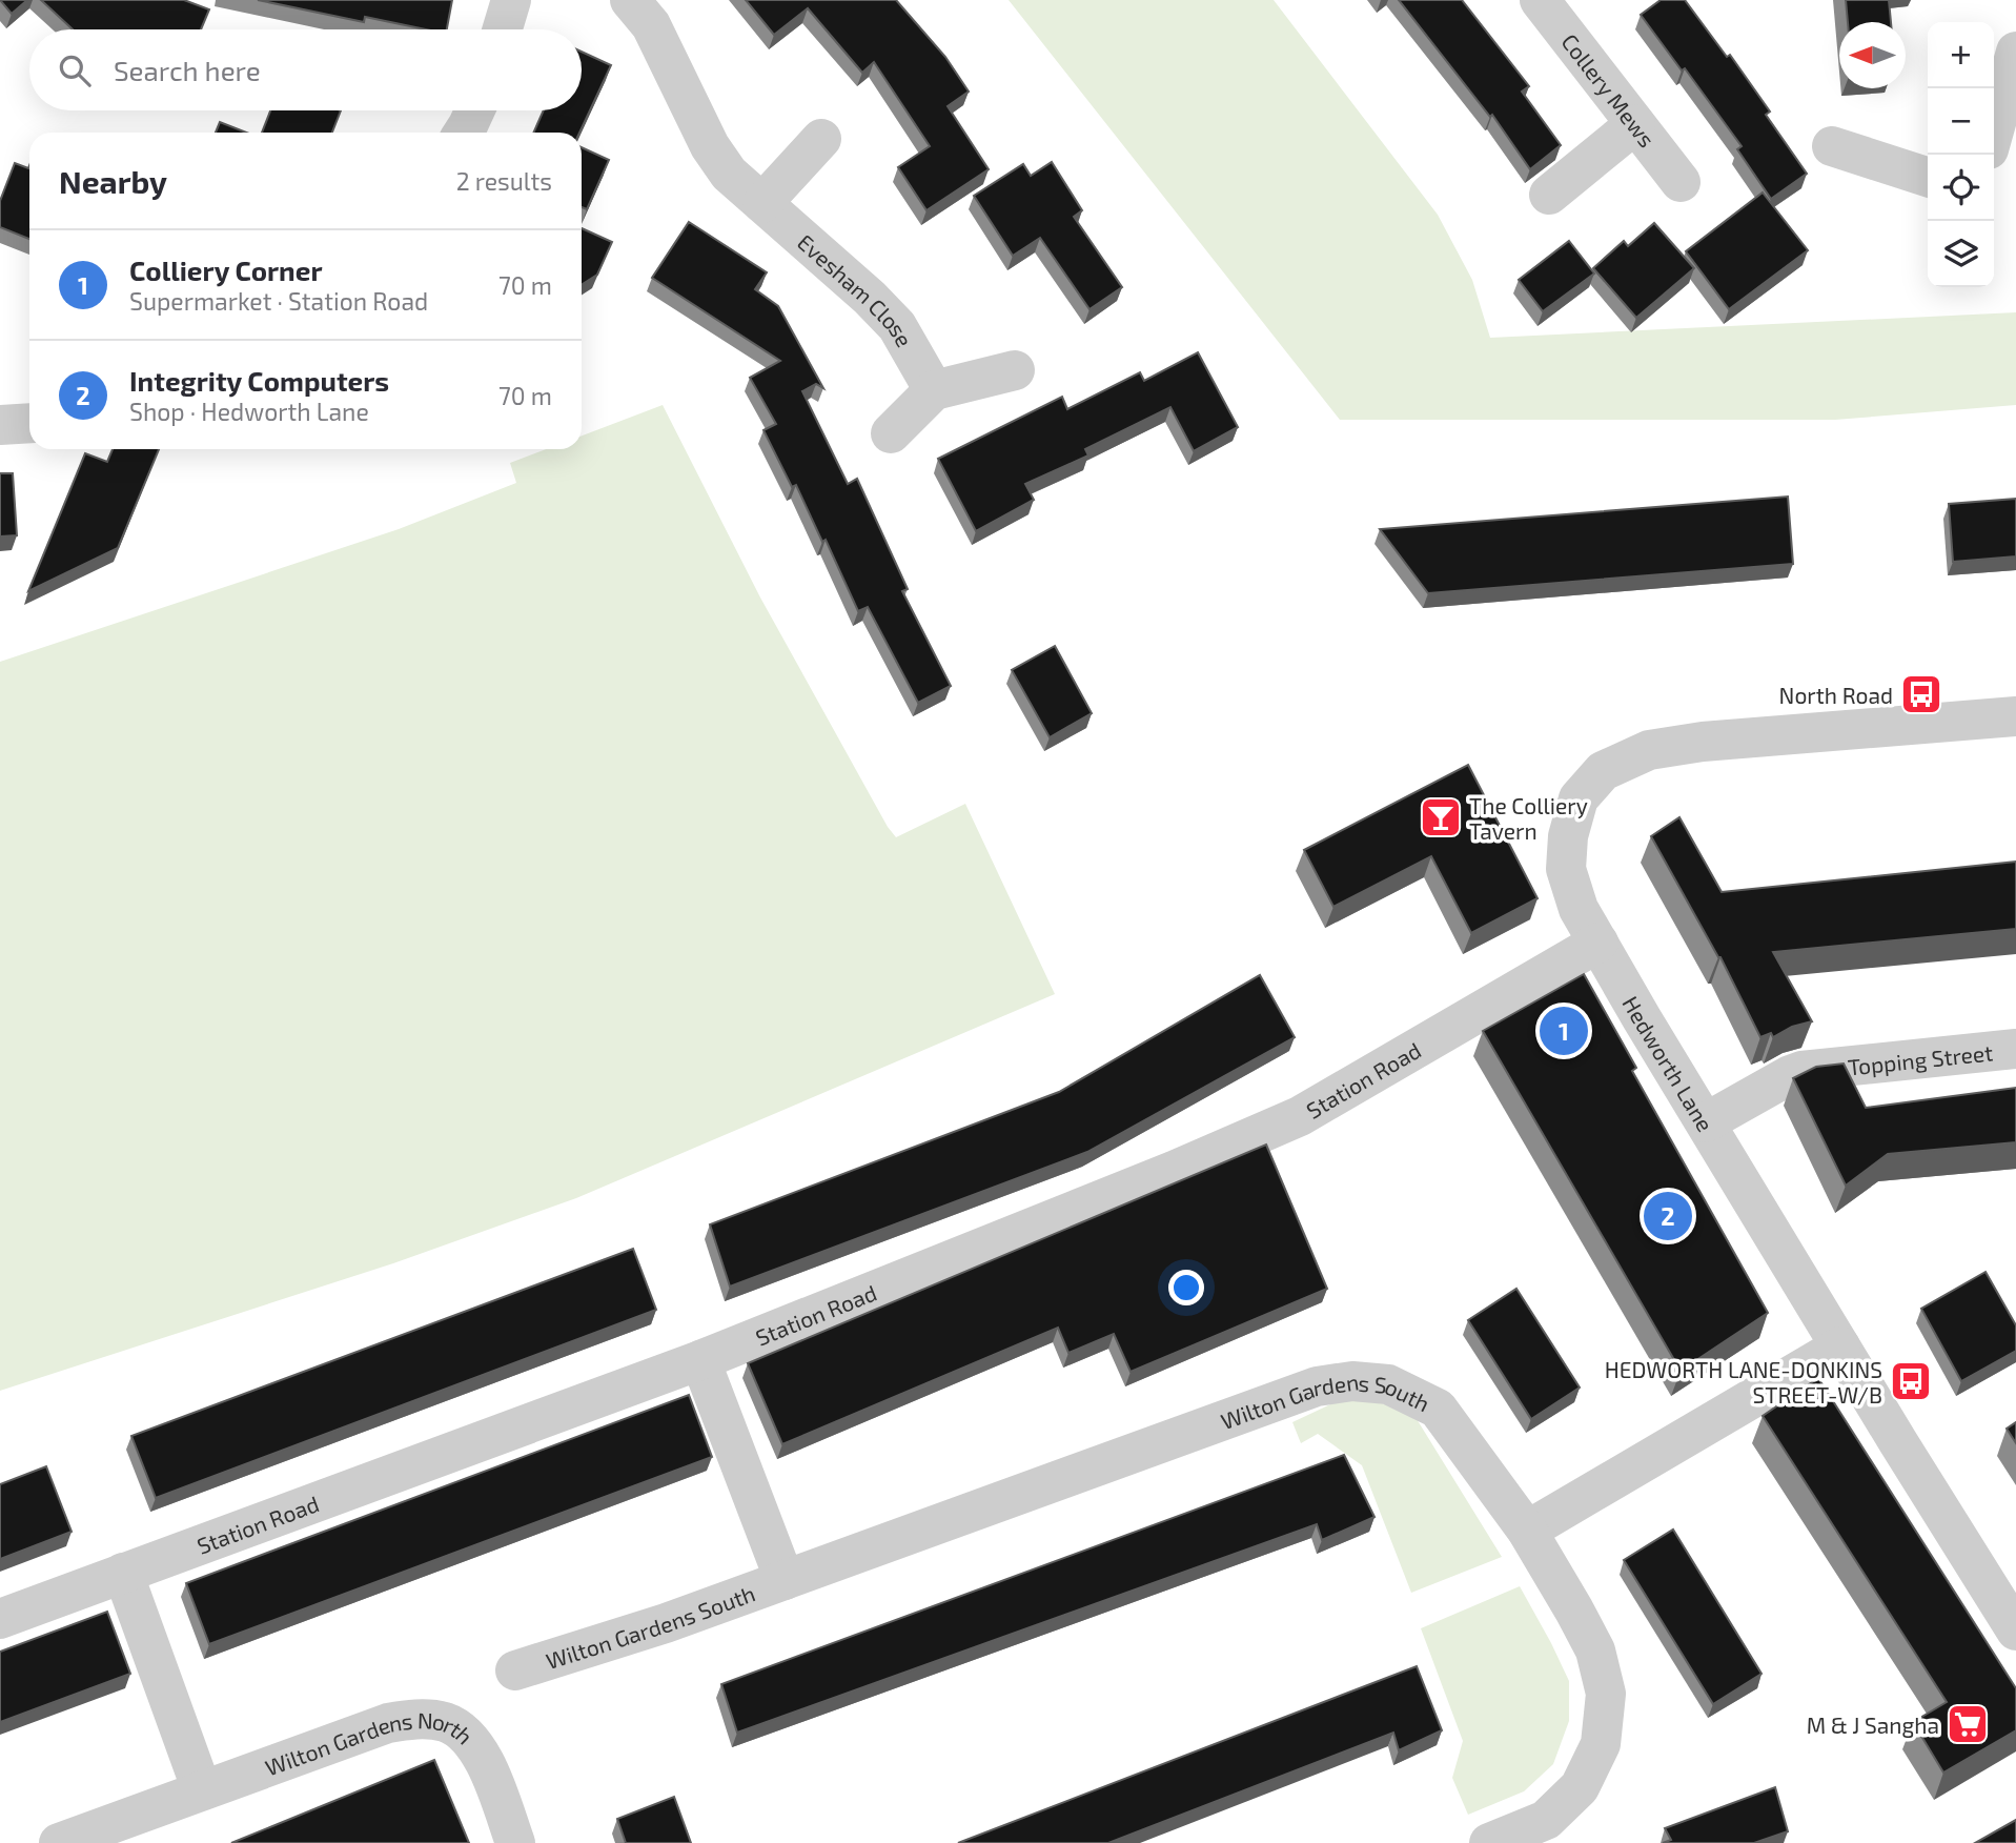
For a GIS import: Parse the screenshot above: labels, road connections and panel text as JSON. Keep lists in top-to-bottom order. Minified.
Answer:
{"streets":{"street":["Collery Mews","Evesham Close","Topping Street","Hedworth Lane","Station Road","Wilton Gardens South","Wilton Gardens North"]},"crossings":[["Topping Street","Hedworth Lane"],["Hedworth Lane","Station Road"],["Station Road","Wilton Gardens South"]],"places":{"bus stop":["North Road","HEDWORTH LANE-DONKINS STREET-W/B"],"bar":["The Colliery Tavern"],"supermarket":["M & J Sangha"]},"north":"left","page":{"map_buttons":["+","−"],"search":"Search here","heading":["Nearby","2 results"],"list":[{"mark":"1","name":"Colliery Corner","note":"Supermarket · Station Road","value":"70 m"},{"mark":"2","name":"Integrity Computers","note":"Shop · Hedworth Lane","value":"70 m"}],"pins":["1","2"]}}
